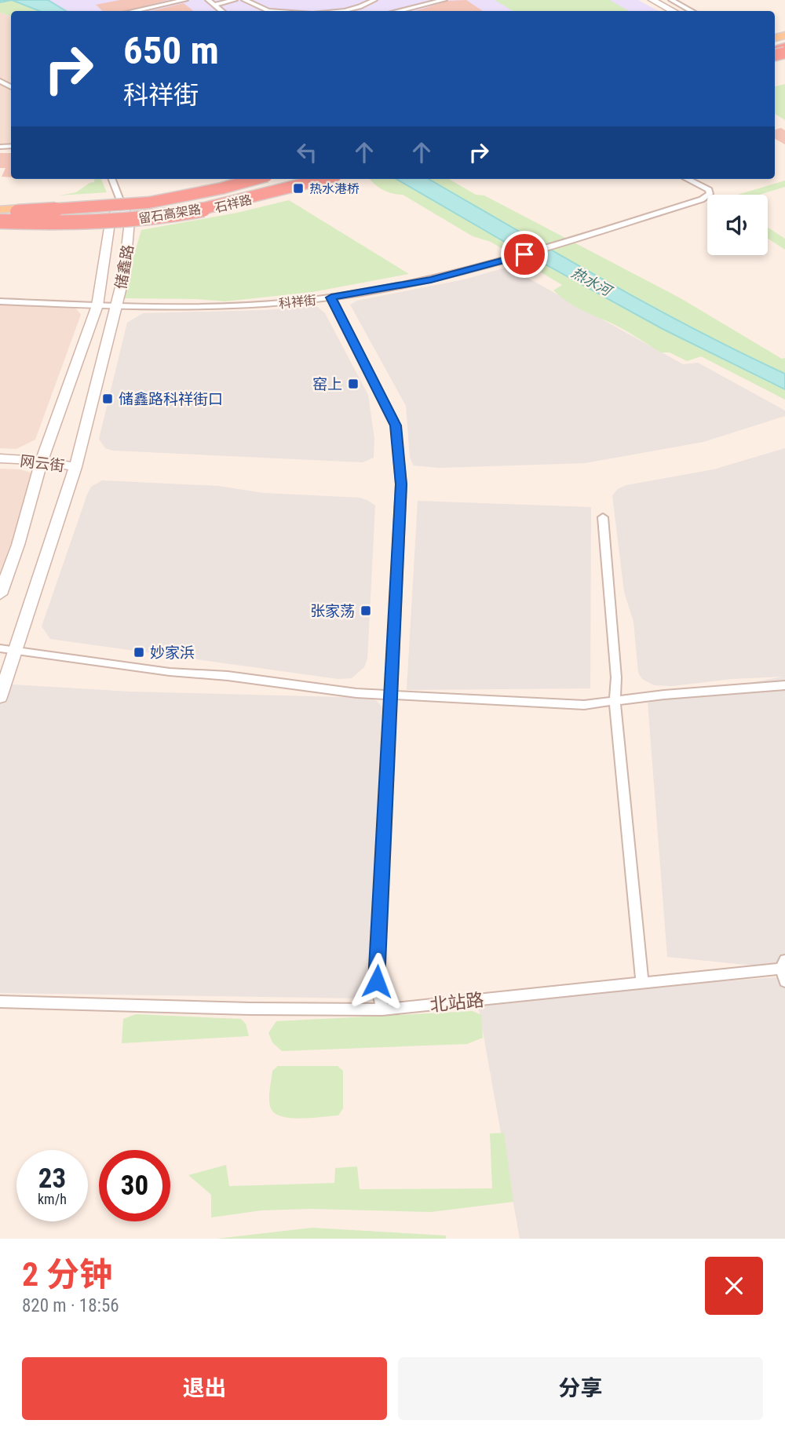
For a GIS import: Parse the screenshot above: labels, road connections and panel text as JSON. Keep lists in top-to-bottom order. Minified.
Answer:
{"streets":{"highway":["留石高架路"],"main road":["石祥路"],"street":["储鑫路","科祥街","网云街","北站路"]},"crossings":[["石祥路","留石高架路"],["石祥路","储鑫路"],["储鑫路","科祥街"],["储鑫路","网云街"]],"water":["热水河"],"places":{"transit":["热水港桥","窑上","储鑫路科祥街口","张家荡","妙家浜"]},"page":{"turn":["650 m","科祥街"],"speed":"23 km/h","limit":"30","heading":["2 分钟","820 m · 18:56"],"buttons":["退出","分享"]}}
